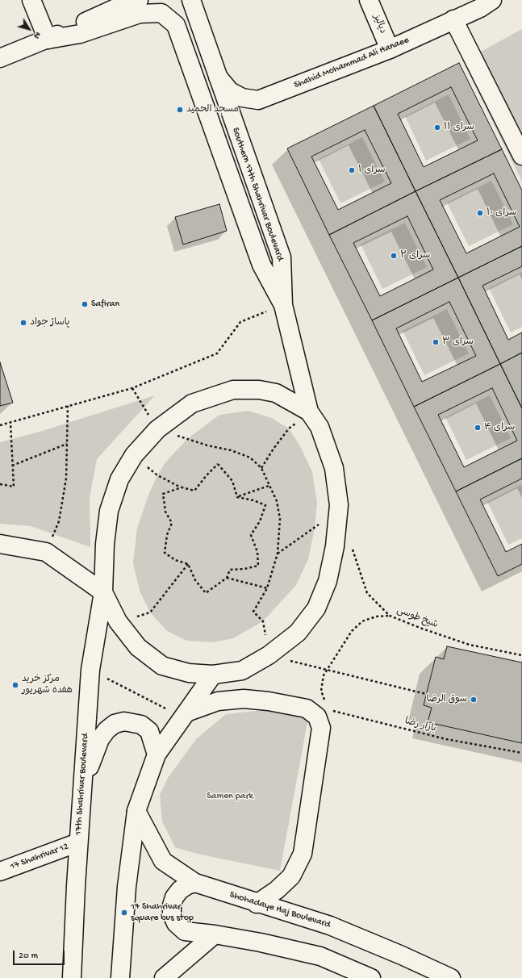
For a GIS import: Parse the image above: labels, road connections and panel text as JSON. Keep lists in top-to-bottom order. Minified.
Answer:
{"streets":{"main road":["دیالیز","Shahid Mohammad Ali Hanaee","Southern 17th Shahrivar Boulevard","17th Shahrivar Boulevard","17 Shahrivar 12","Shohadaye Haj Boulevard"],"path":["شیخ طوسی","بازار رضا"]},"crossings":[["دیالیز","Shahid Mohammad Ali Hanaee"],["Shahid Mohammad Ali Hanaee","Southern 17th Shahrivar Boulevard"],["Southern 17th Shahrivar Boulevard","17th Shahrivar Boulevard"],["17th Shahrivar Boulevard","17 Shahrivar 12"]],"parks":["Samen park"],"places":["مسجد الحمید","سرای ۱۱","سرای ۱","سرای ۱۰","سرای ۲","Safiran","پاساژ جواد","سرای ۳","سرای ۴","مرکز خرید هفده شهریور","سوق الرضا","17 Shahrivar square bus stop"],"scale_bar":"20 m","north":"bottom right"}
